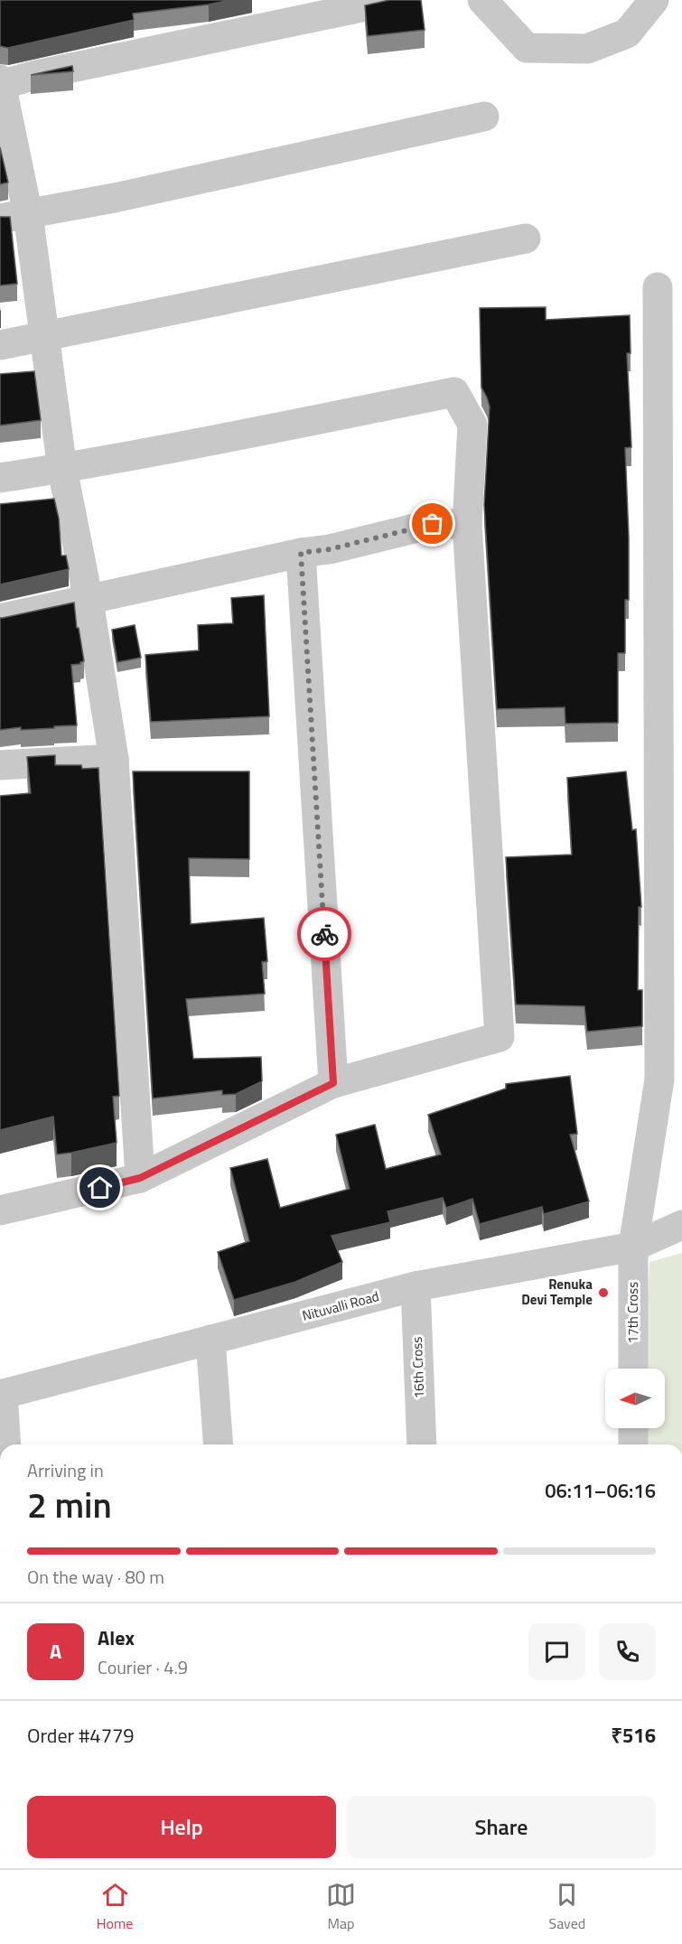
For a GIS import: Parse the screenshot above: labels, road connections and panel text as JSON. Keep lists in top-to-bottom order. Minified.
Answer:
{"streets":{"street":["Nituvalli Road","17th Cross","16th Cross"]},"crossings":[["Nituvalli Road","17th Cross"],["Nituvalli Road","16th Cross"]],"places":["Renuka Devi Temple"],"north":"left","page":{"heading":["2 min","Arriving in","06:11–06:16"],"panel":["Alex","Courier · 4.9","Order #4779","₹516"],"bar":"On the way · 80 m","round":"A","buttons":["Help","Share"],"tabs":["Home","Map","Saved"]}}
